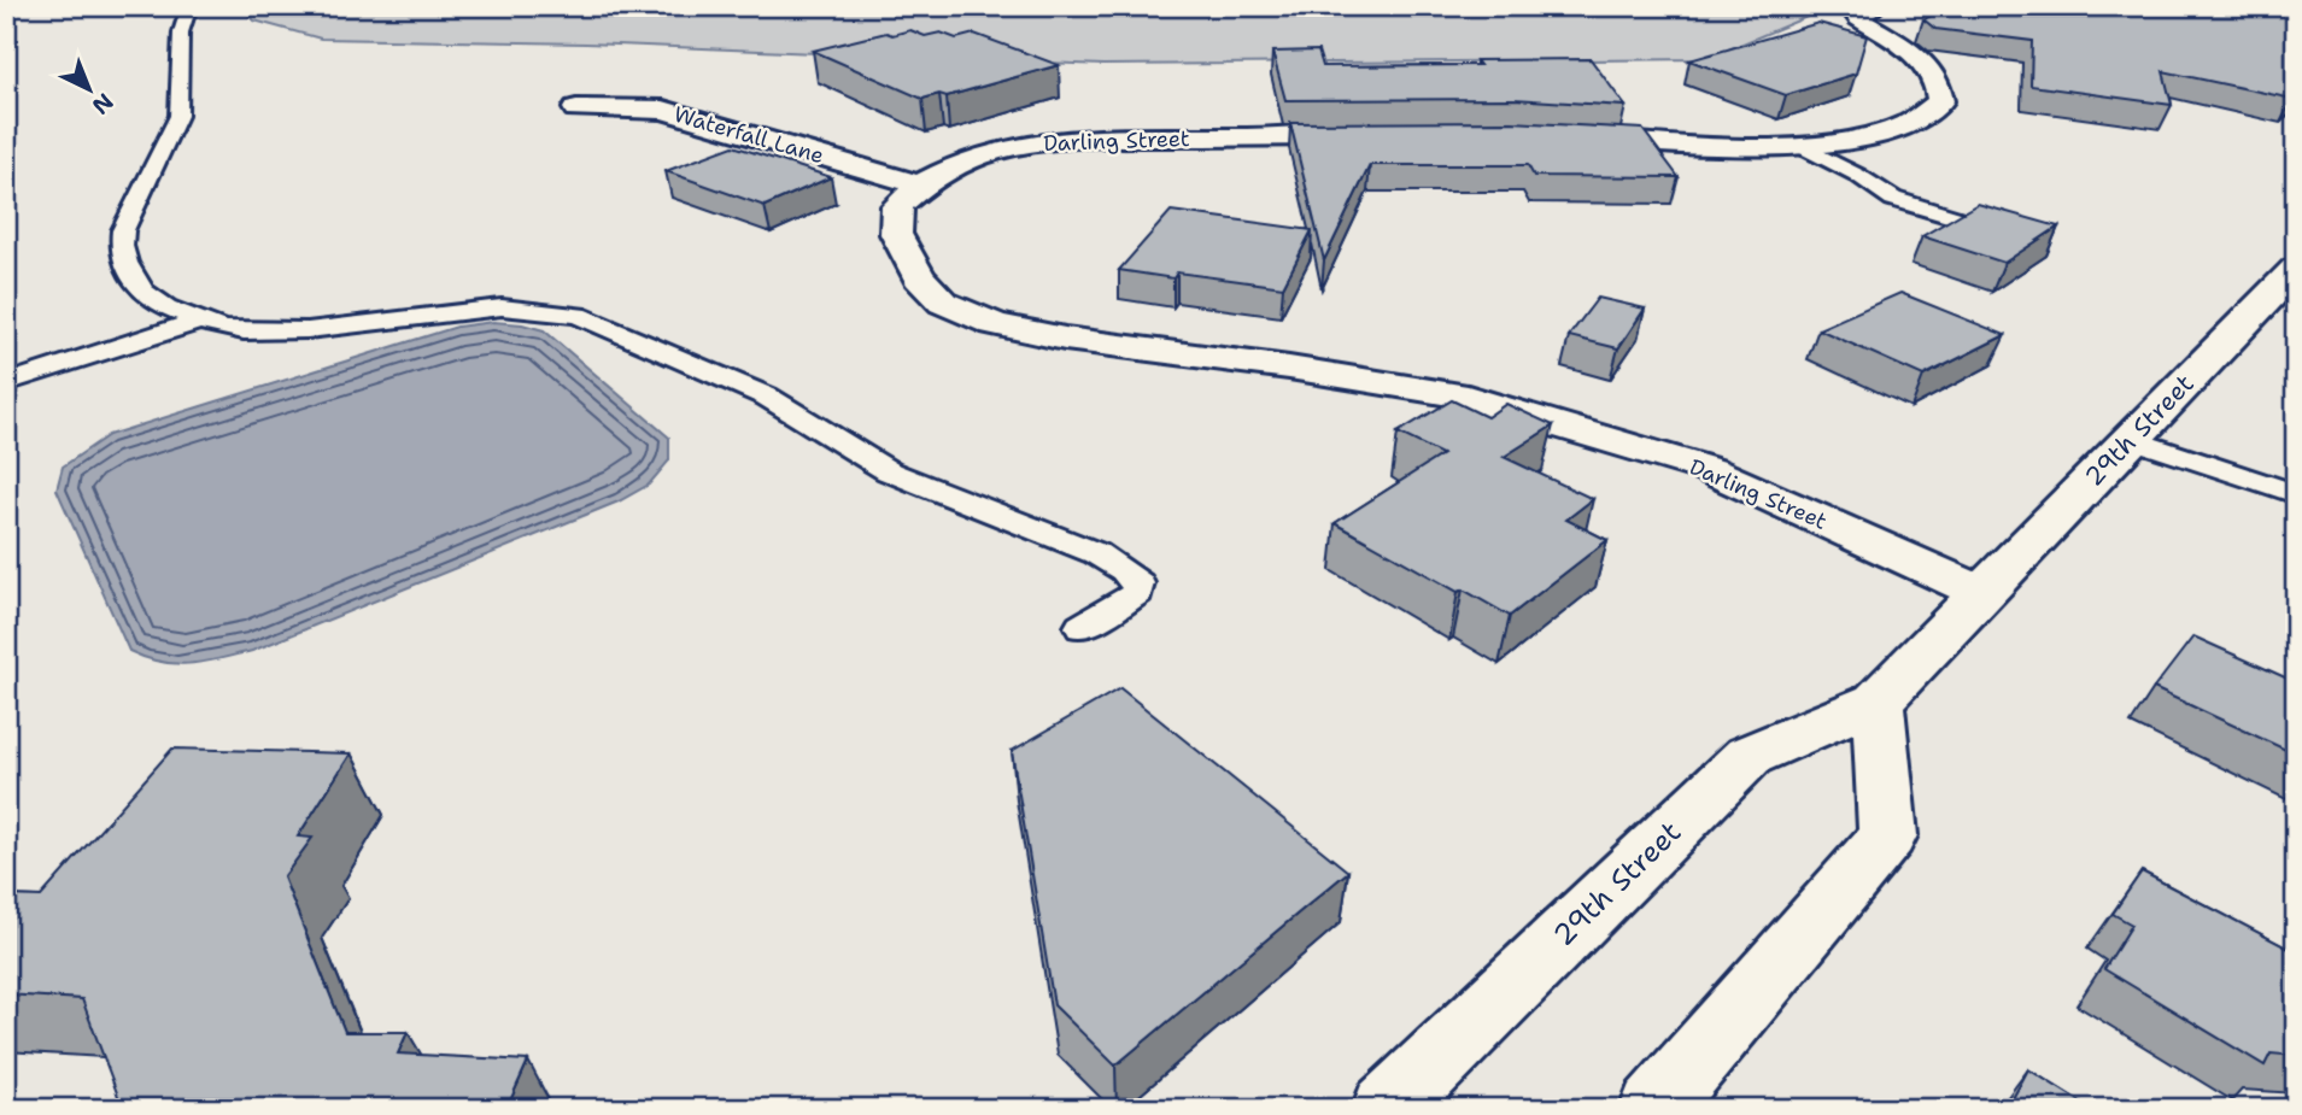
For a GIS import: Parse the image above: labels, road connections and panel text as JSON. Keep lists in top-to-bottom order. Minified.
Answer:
{"streets":{"street":["Waterfall Lane","Darling Street","29th Street"]},"crossings":[["Waterfall Lane","Darling Street"],["Darling Street","29th Street"]],"north":"bottom right"}
